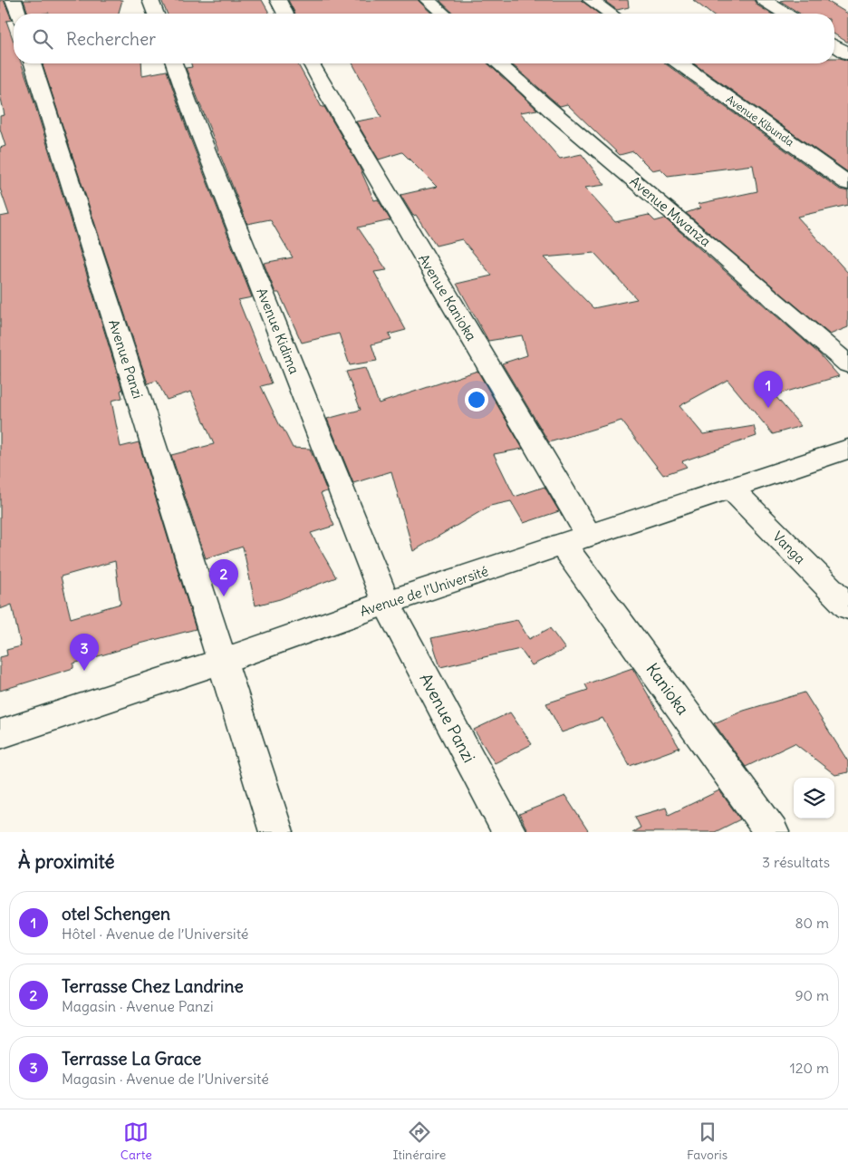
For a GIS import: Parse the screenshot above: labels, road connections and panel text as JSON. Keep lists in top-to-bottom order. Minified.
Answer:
{"streets":{"street":["Avenue Kibunda","Avenue Mwanza","Avenue Kanioka","Avenue Kidima","Avenue Panzi","Vanga","Avenue de l’Université","Kanioka"]},"crossings":[["Avenue Kanioka","Avenue de l’Université"],["Avenue Kanioka","Kanioka"],["Avenue Kidima","Avenue Panzi"],["Avenue Kidima","Avenue de l’Université"],["Avenue Panzi","Avenue de l’Université"],["Vanga","Avenue de l’Université"],["Avenue de l’Université","Kanioka"]],"page":{"search":"Rechercher","pins":["1","2","3"],"heading":["À proximité","3 résultats"],"list":[{"mark":"1","name":"otel Schengen","note":"Hôtel · Avenue de l’Université","value":"80 m"},{"mark":"2","name":"Terrasse Chez Landrine","note":"Magasin · Avenue Panzi","value":"90 m"},{"mark":"3","name":"Terrasse La Grace","note":"Magasin · Avenue de l’Université","value":"120 m"}],"nav":["Carte","Itinéraire","Favoris"]}}
